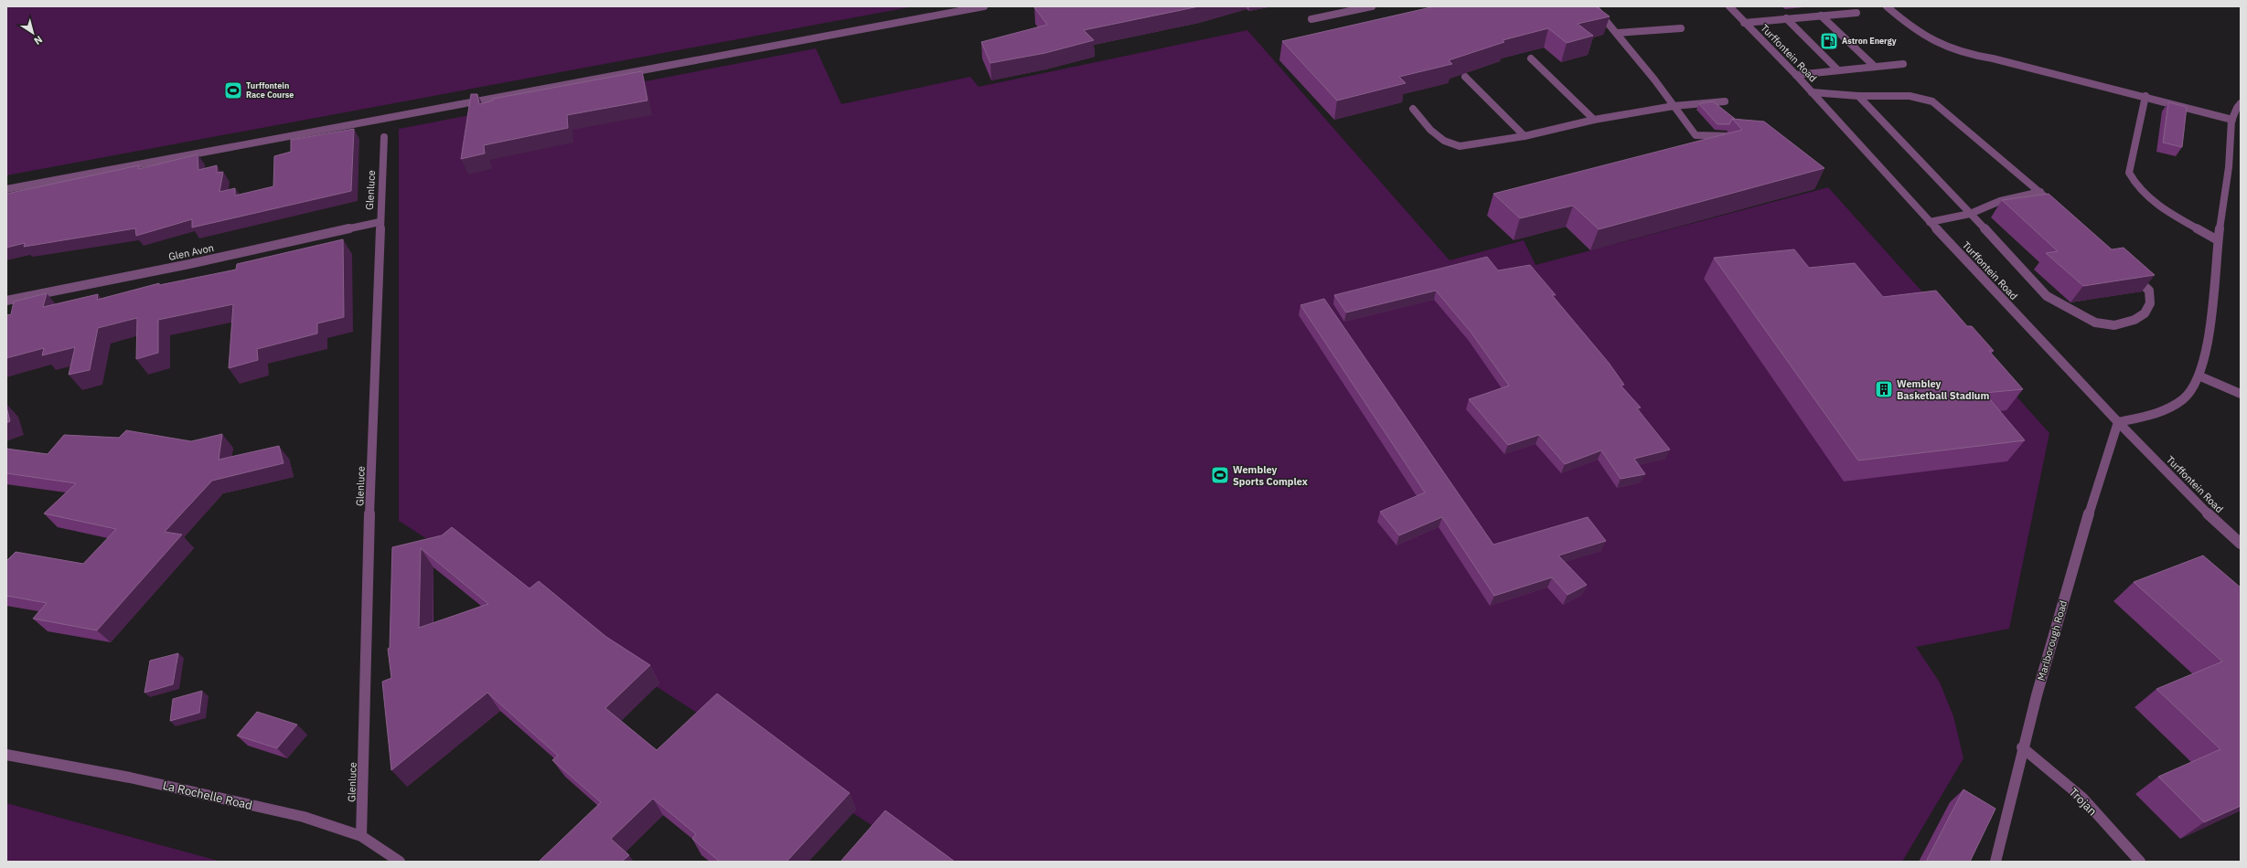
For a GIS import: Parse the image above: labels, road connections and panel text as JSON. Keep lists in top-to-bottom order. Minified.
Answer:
{"streets":{"street":["Turffontein Road","Glenluce","Glen Avon","Marlborough Road","La Rochelle Road","Trojan"]},"crossings":[["Turffontein Road","Marlborough Road"],["Glenluce","Glen Avon"],["Glenluce","La Rochelle Road"],["Marlborough Road","Trojan"]],"places":{"fuel station":["Astron Energy"],"sports":["Turffontein Race Course","Wembley Sports Complex"],"building":["Wembley Basketball Stadium"]},"north":"bottom right"}
